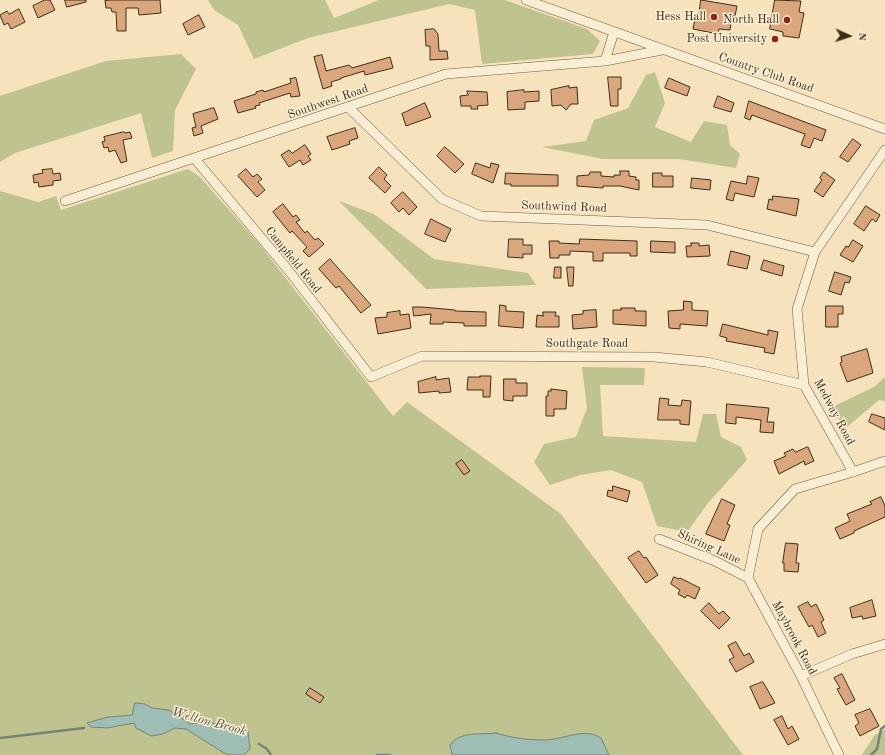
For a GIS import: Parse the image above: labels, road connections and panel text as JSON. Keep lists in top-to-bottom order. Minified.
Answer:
{"streets":{"street":["Country Club Road","Southwest Road","Southwind Road","Campfield Road","Southgate Road","Medway Road","Shiring Lane","Maybrook Road"]},"crossings":[["Country Club Road","Southwest Road"],["Southwest Road","Southwind Road"],["Southwest Road","Campfield Road"],["Southwind Road","Medway Road"],["Campfield Road","Southgate Road"],["Southgate Road","Medway Road"],["Shiring Lane","Maybrook Road"]],"water":["Welton Brook"],"places":["Hess Hall","North Hall","Post University"],"north":"right"}
